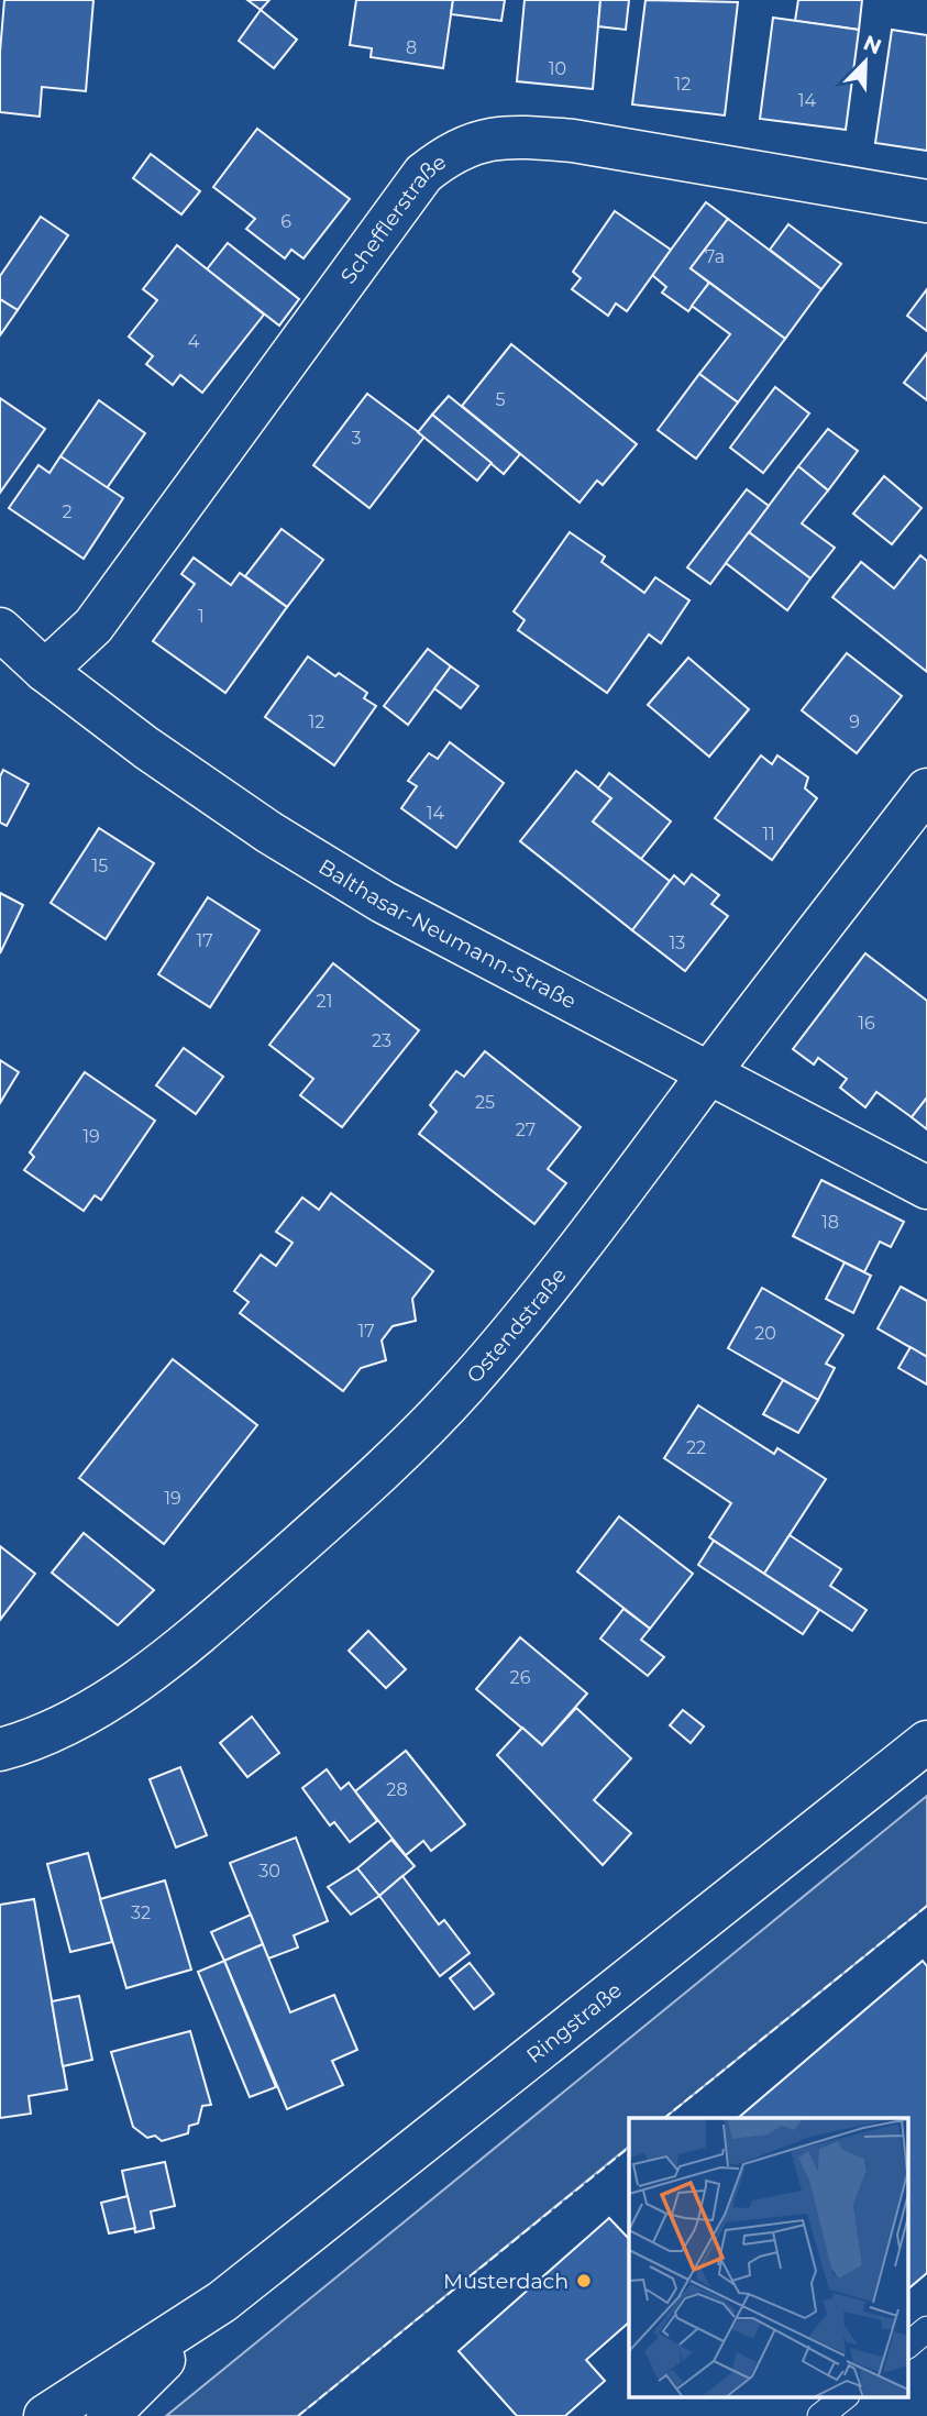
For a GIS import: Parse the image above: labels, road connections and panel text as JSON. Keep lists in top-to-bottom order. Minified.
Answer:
{"streets":{"street":["Schefflerstraße","Balthasar-Neumann-Straße","Ostendstraße","Ringstraße"]},"crossings":[["Schefflerstraße","Balthasar-Neumann-Straße"],["Balthasar-Neumann-Straße","Ostendstraße"]],"places":["Musterdach"],"house_numbers":["8","10","12","14","6","7a","4","5","3","2","1","12","9","14","11","15","17","13","21","16","23","25","27","19","18","17","20","22","19","26","28","30","32"],"north":"top right"}
